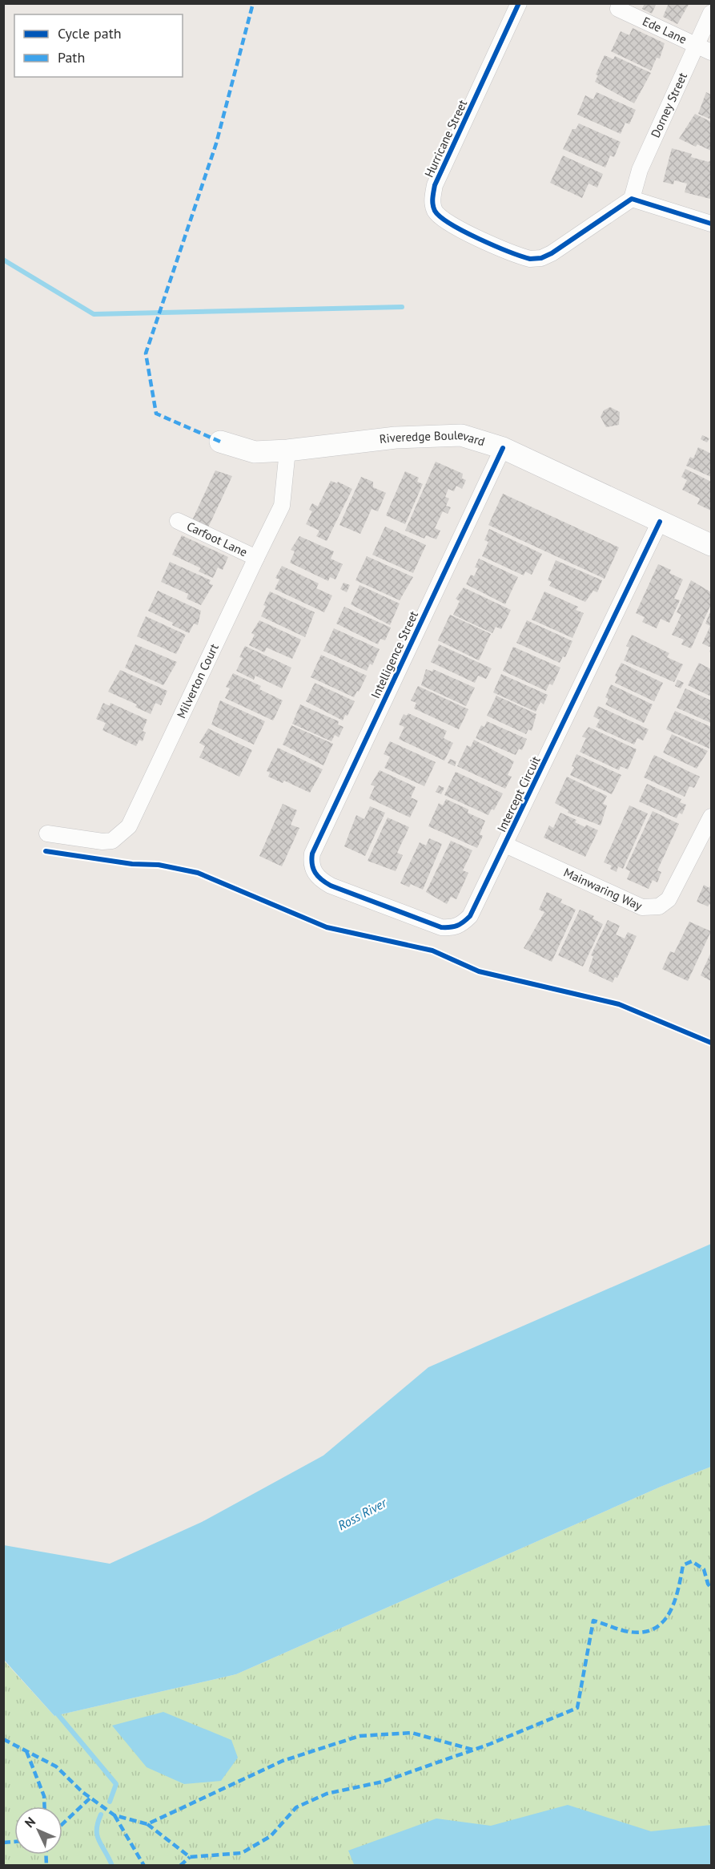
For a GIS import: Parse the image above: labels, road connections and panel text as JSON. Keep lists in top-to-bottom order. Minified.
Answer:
{"streets":{"street":["Ede Lane","Dorney Street","Hurricane Street","Riveredge Boulevard","Carfoot Lane","Intelligence Street","Milverton Court","Intercept Circuit","Mainwaring Way"]},"crossings":[["Ede Lane","Dorney Street"],["Dorney Street","Hurricane Street"],["Riveredge Boulevard","Intelligence Street"],["Riveredge Boulevard","Milverton Court"],["Riveredge Boulevard","Intercept Circuit"],["Carfoot Lane","Milverton Court"],["Intelligence Street","Intercept Circuit"],["Intercept Circuit","Mainwaring Way"]],"water":["Ross River"],"legend":["Cycle path","Path"],"north":"top left"}
